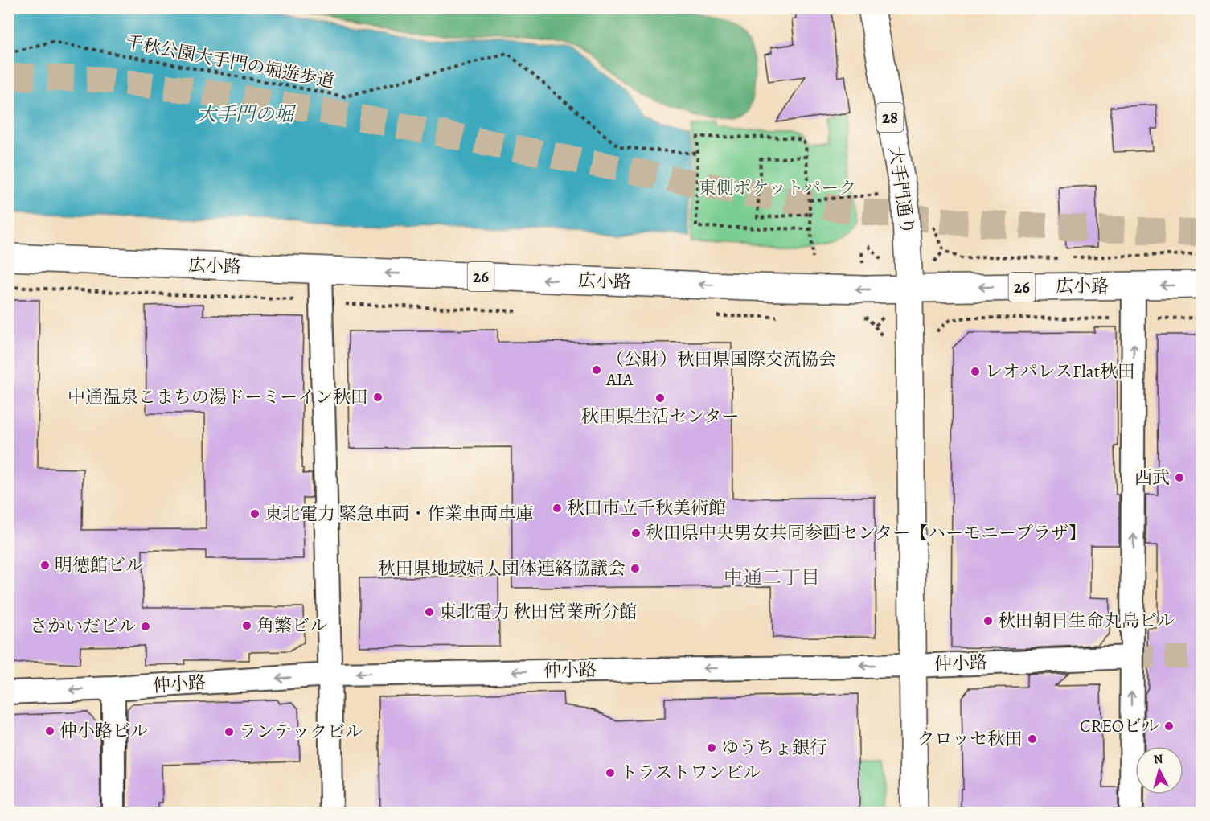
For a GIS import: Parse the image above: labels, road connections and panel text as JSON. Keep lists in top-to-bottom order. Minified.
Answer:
{"streets":{"main road":["28","大手門通り","広小路","26"],"street":["仲小路"],"path":["千秋公園大手門の堀遊歩道"]},"crossings":[["大手門通り","広小路"],["大手門通り","仲小路"]],"one_way":["広小路","仲小路"],"districts":["中通二丁目"],"water":["大手門の堀"],"parks":["東側ポケットパーク"],"places":["（公財）秋田県国際交流協会 AIA","レオパレスFlat秋田","中通温泉こまちの湯ドーミーイン秋田","秋田県生活センター","西武","秋田市立千秋美術館","東北電力 緊急車両・作業車両車庫","秋田県中央男女共同参画センター【ハーモニープラザ】","明徳館ビル","秋田県地域婦人団体連絡協議会","東北電力 秋田営業所分館","秋田朝日生命丸島ビル","角繁ビル","さかいだビル","CREOビル","仲小路ビル","ランテックビル","クロッセ秋田","ゆうちょ銀行","トラストワンビル"],"north":"top"}
